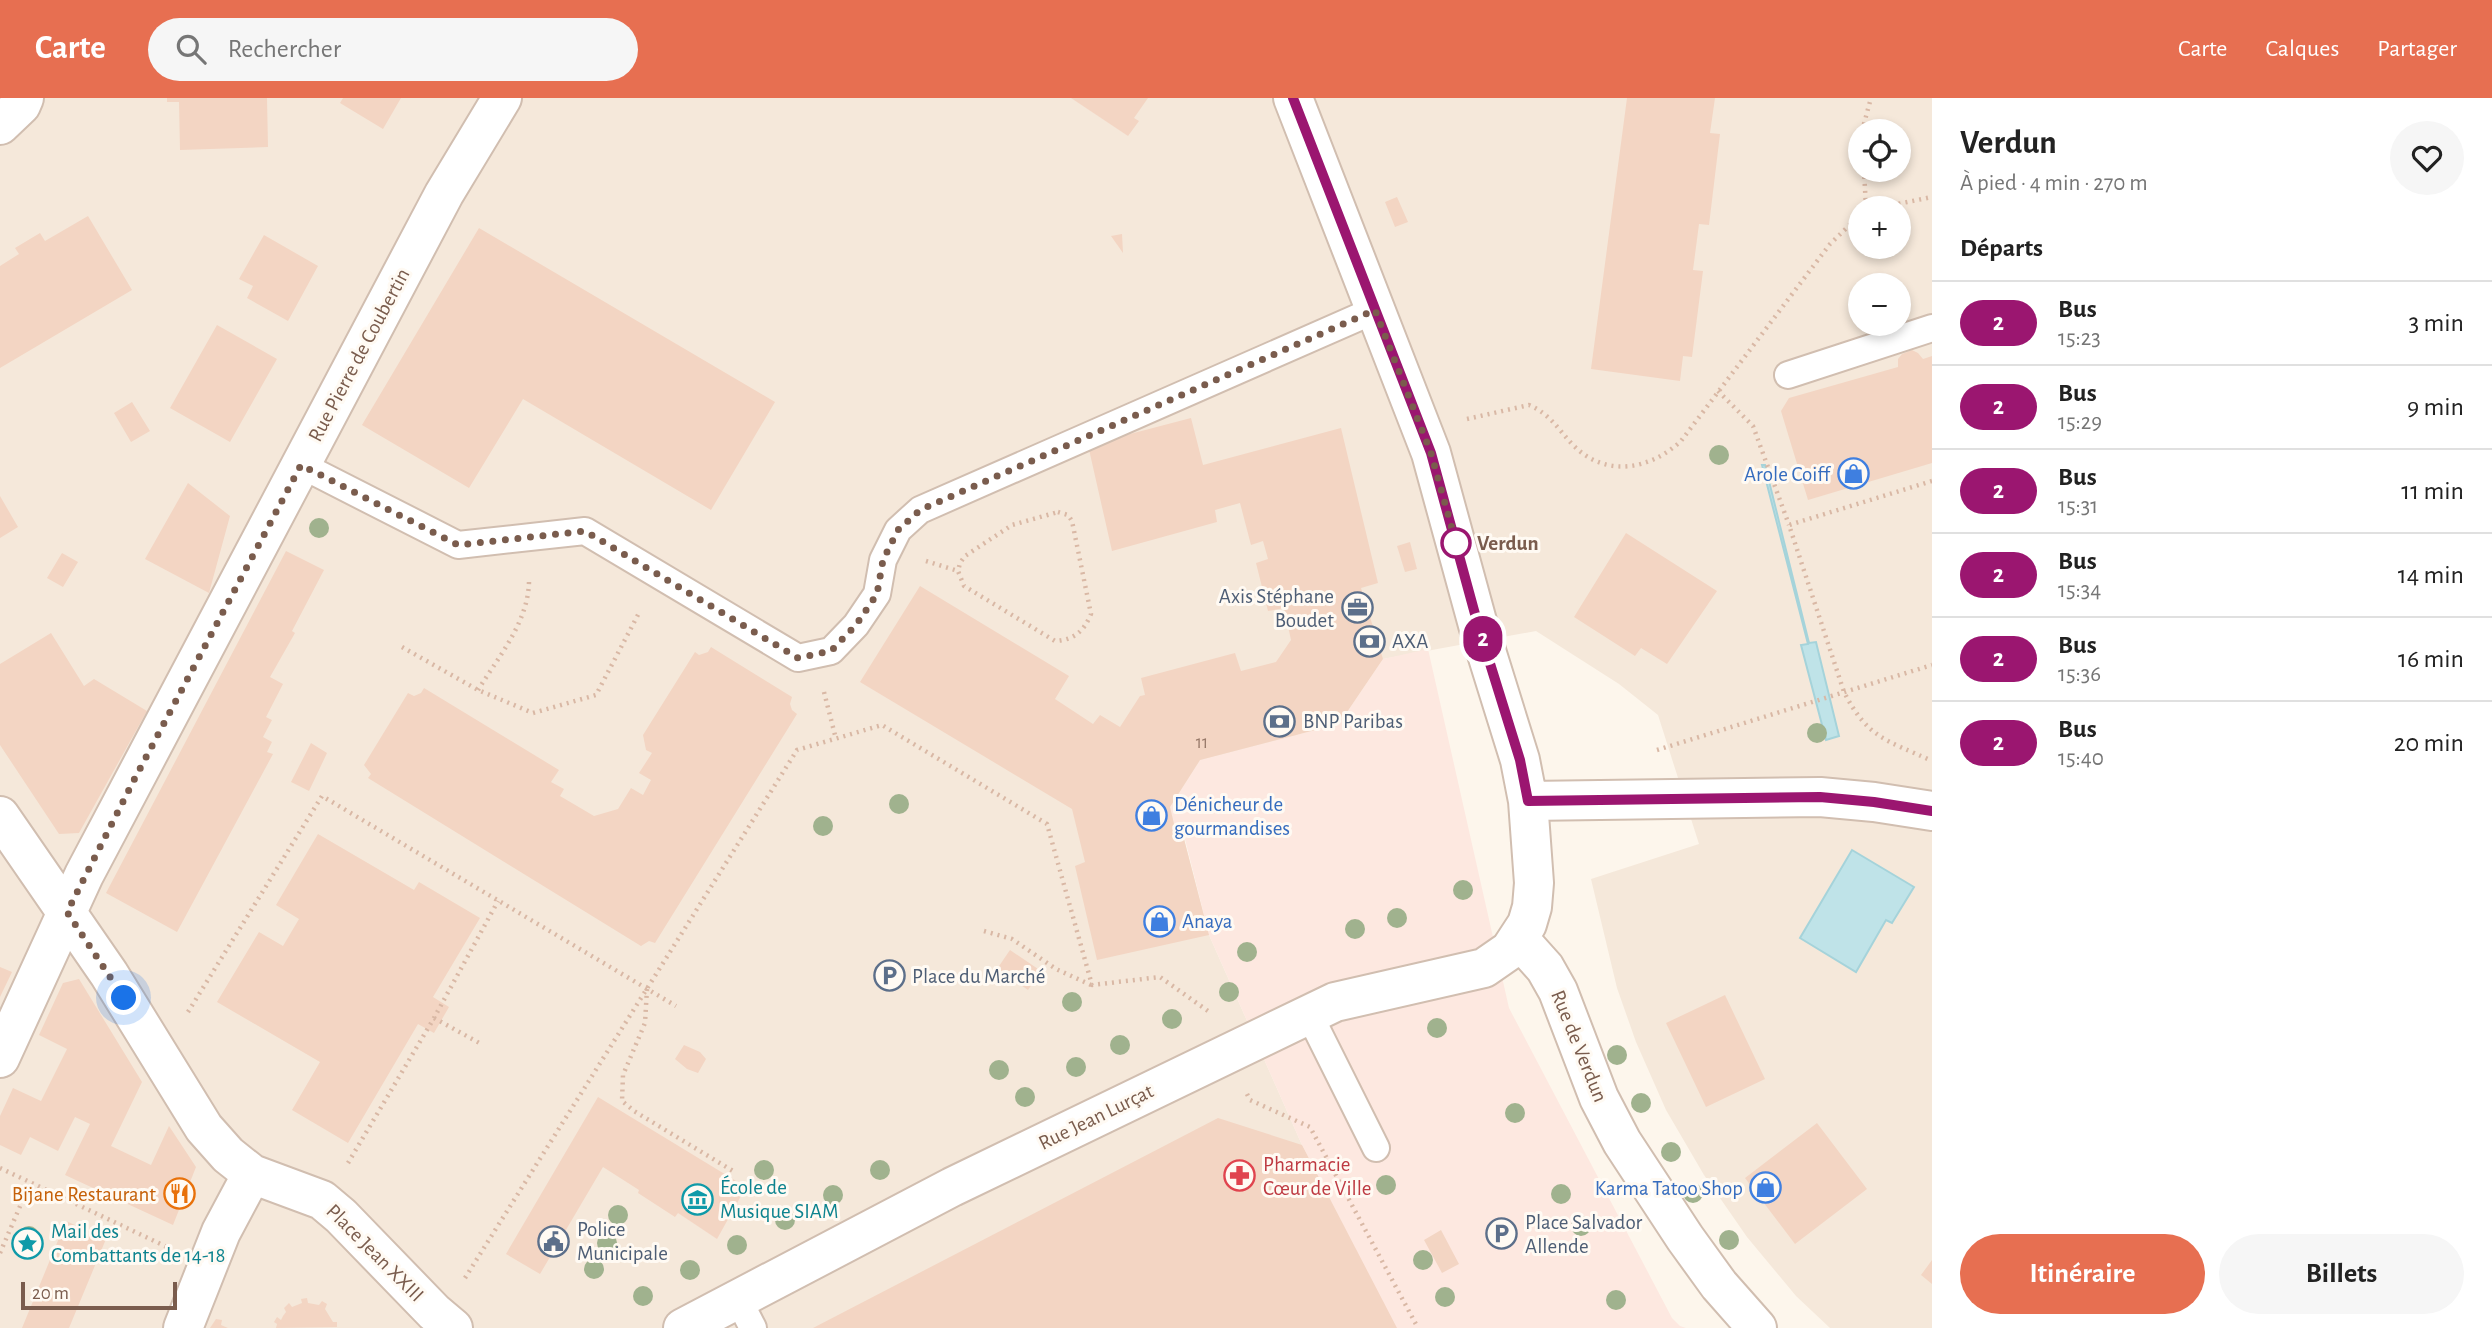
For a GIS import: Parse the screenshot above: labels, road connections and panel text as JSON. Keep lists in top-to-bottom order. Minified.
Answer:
{"streets":{"street":["Rue Pierre de Coubertin","Rue de Verdun","Rue Jean Lurçat","Place Jean XXIII"]},"crossings":[["Rue Pierre de Coubertin","Place Jean XXIII"],["Rue de Verdun","Rue Jean Lurçat"]],"places":{"shop":["Arole Coiff","Dénicheur de gourmandises","Anaya","Karma Tatoo Shop"],"other":["Verdun"],"office":["Axis Stéphane Boudet"],"bank":["AXA","BNP Paribas"],"parking":["Place du Marché","Place Salvador Allende"],"pharmacy":["Pharmacie Cœur de Ville"],"restaurant":["Bijane Restaurant"],"museum":["École de Musique SIAM"],"public building":["Police Municipale"],"place":["Mail des Combattants de 14-18"]},"lines":["bus line 2"],"house_numbers":["11"],"scale_bar":"20 m","page":{"header":"Carte","search":"Rechercher","nav":["Carte","Calques","Partager"],"on_map":"2","heading":[["Verdun","À pied · 4 min · 270 m"],"Départs"],"map_buttons":["+","−"],"list":[{"mark":"2","name":"Bus","note":"15:23","value":"3 min"},{"mark":"2","name":"Bus","note":"15:29","value":"9 min"},{"mark":"2","name":"Bus","note":"15:31","value":"11 min"},{"mark":"2","name":"Bus","note":"15:34","value":"14 min"},{"mark":"2","name":"Bus","note":"15:36","value":"16 min"},{"mark":"2","name":"Bus","note":"15:40","value":"20 min"}],"buttons":["Itinéraire","Billets"],"scale":"20 m"}}
